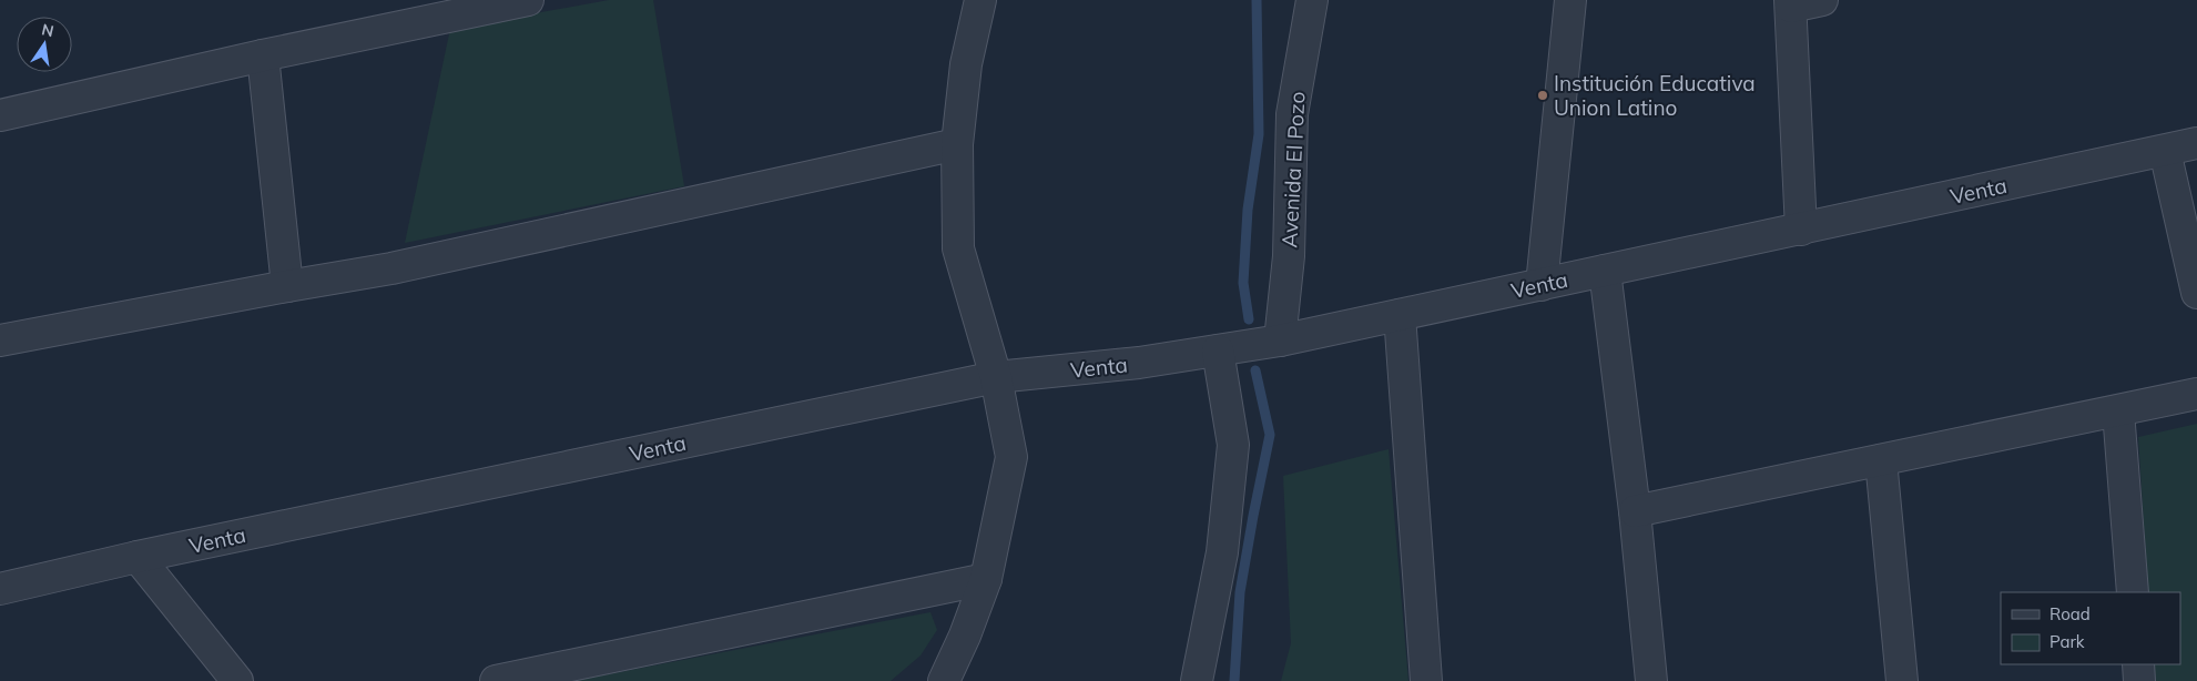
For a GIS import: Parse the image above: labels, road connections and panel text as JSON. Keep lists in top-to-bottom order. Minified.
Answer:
{"streets":{"street":["Avenida El Pozo","Venta"]},"crossings":[["Avenida El Pozo","Venta"]],"places":["Institución Educativa Union Latino"],"legend":["Road","Park"],"north":"top"}
